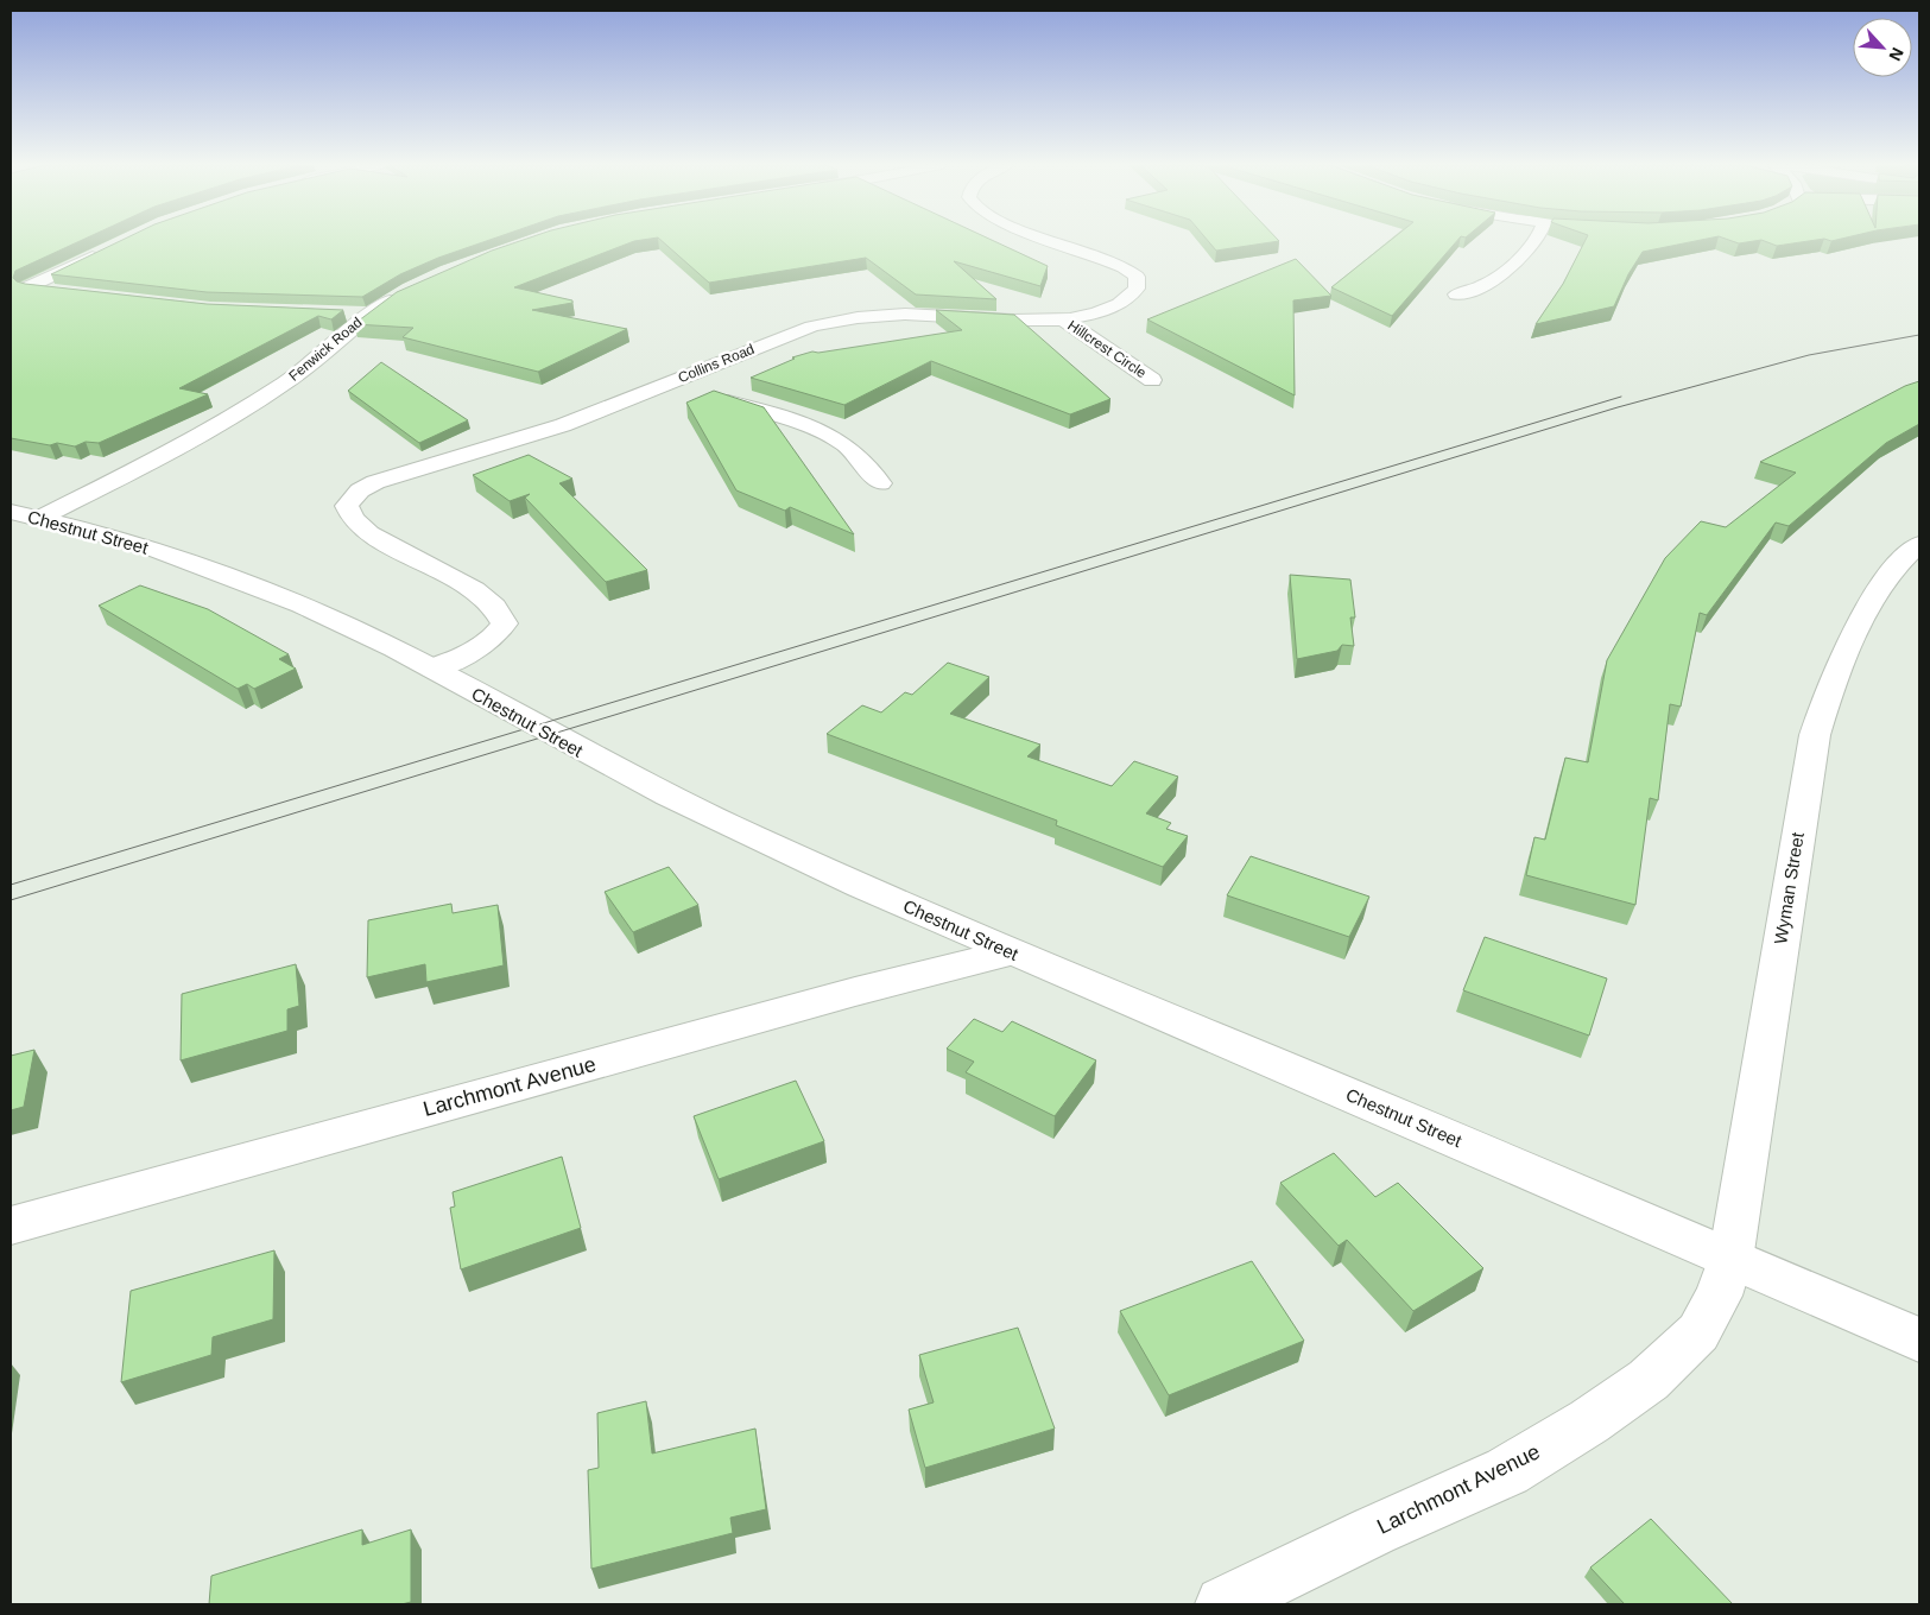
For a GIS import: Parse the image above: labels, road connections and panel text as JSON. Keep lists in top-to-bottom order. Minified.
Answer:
{"streets":{"street":["Fenwick Road","Hillcrest Circle","Collins Road","Chestnut Street","Wyman Street","Larchmont Avenue"]},"crossings":[["Fenwick Road","Chestnut Street"],["Hillcrest Circle","Collins Road"],["Collins Road","Chestnut Street"],["Chestnut Street","Wyman Street"],["Chestnut Street","Larchmont Avenue"],["Wyman Street","Larchmont Avenue"]],"north":"bottom right"}
